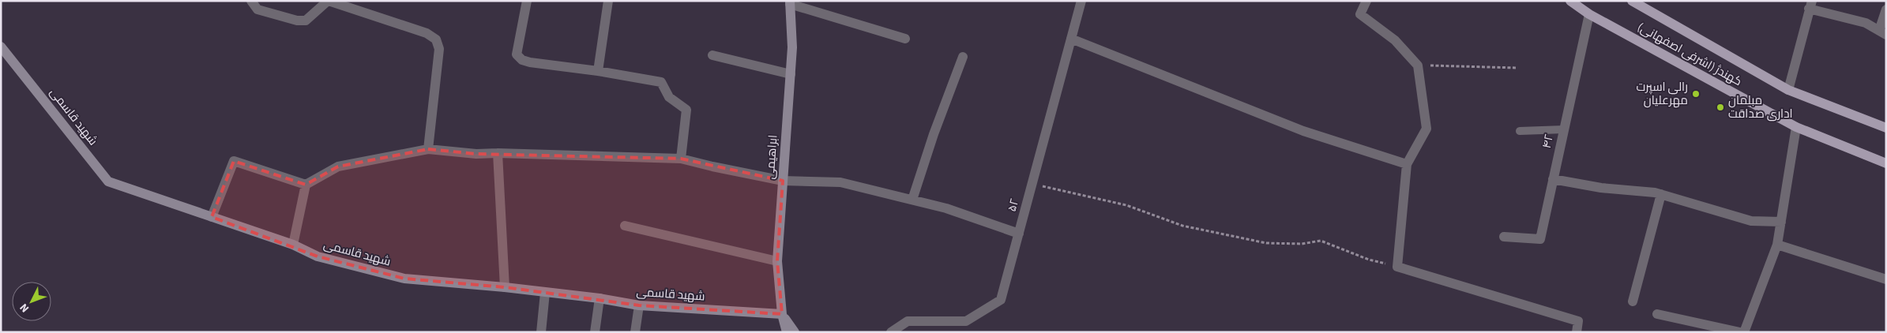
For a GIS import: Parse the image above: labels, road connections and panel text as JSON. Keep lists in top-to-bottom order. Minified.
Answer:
{"streets":{"main road":["کهندژ (اشرفی اصفهانی)"],"street":["شهید قاسمی","۴۲","ابراهیمی","۵۲"]},"crossings":[["کهندژ (اشرفی اصفهانی)","۴۲"],["شهید قاسمی","ابراهیمی"]],"places":["رالی اسپرت مهرعلیان","مبلمان اداری صداقت"],"north":"bottom left"}
